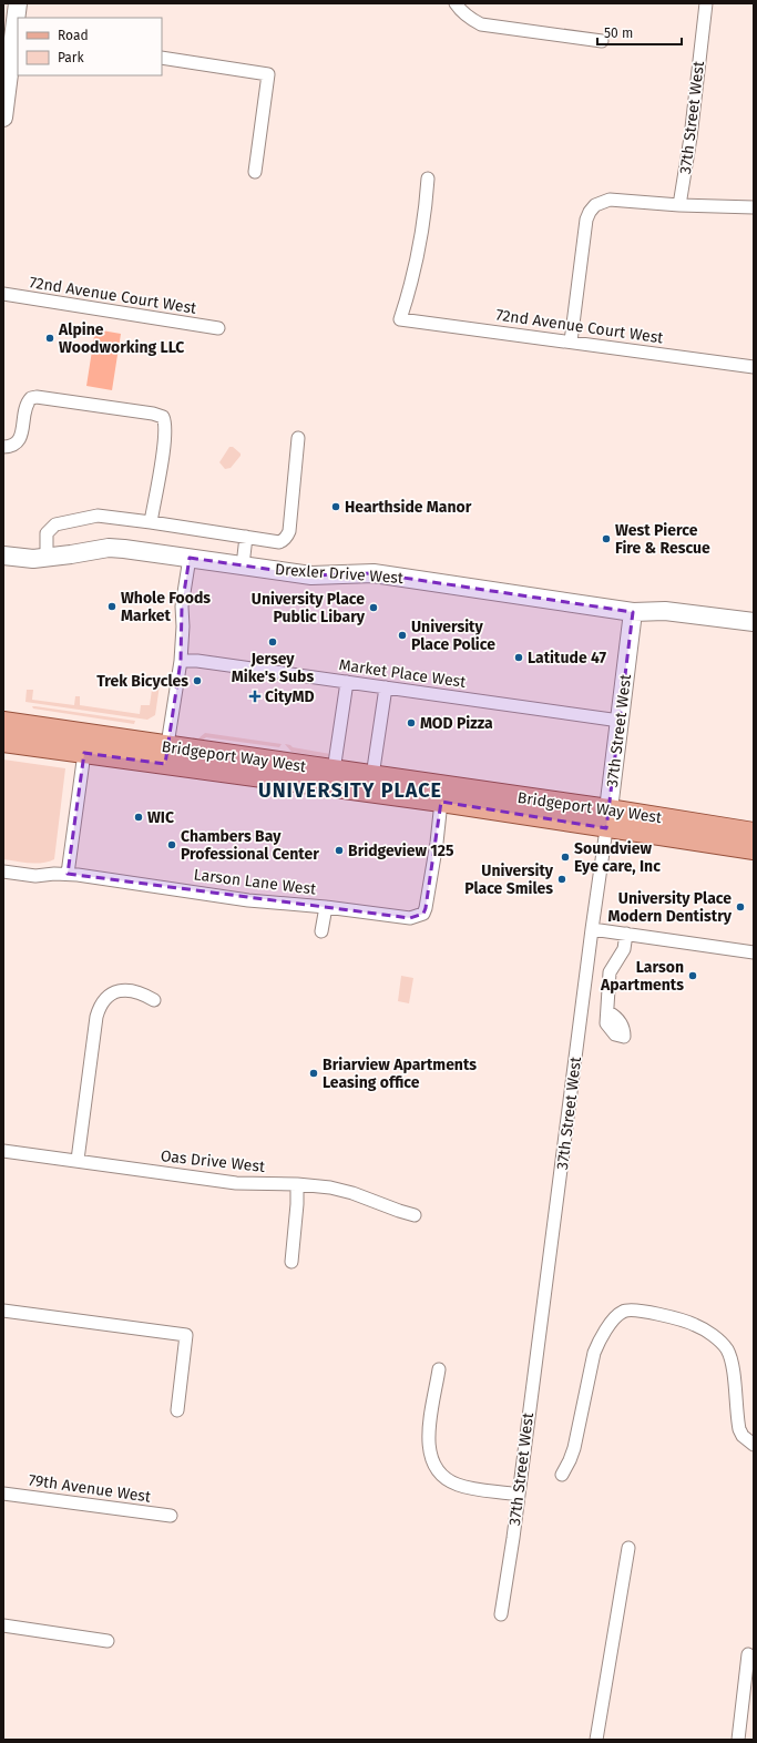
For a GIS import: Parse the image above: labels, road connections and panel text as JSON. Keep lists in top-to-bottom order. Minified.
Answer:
{"streets":{"main road":["Bridgeport Way West"],"street":["37th Street West","72nd Avenue Court West","Drexler Drive West","Market Place West","Larson Lane West","Oas Drive West","79th Avenue West"]},"crossings":[["37th Street West","Drexler Drive West"],["37th Street West","Market Place West"],["37th Street West","Bridgeport Way West"],["Bridgeport Way West","Larson Lane West"]],"districts":["UNIVERSITY PLACE"],"places":{"other":["Alpine Woodworking LLC","Hearthside Manor","West Pierce Fire & Rescue","Whole Foods Market","University Place Public Libary","University Place Police","Jersey Mike's Subs","Latitude 47","Trek Bicycles","MOD Pizza","WIC","Chambers Bay Professional Center","Bridgeview 125","Soundview Eye care, Inc","University Place Smiles","University Place Modern Dentistry","Larson Apartments","Briarview Apartments Leasing office"],"health":["CityMD"]},"legend":["Road","Park"],"scale_bar":"50 m"}
